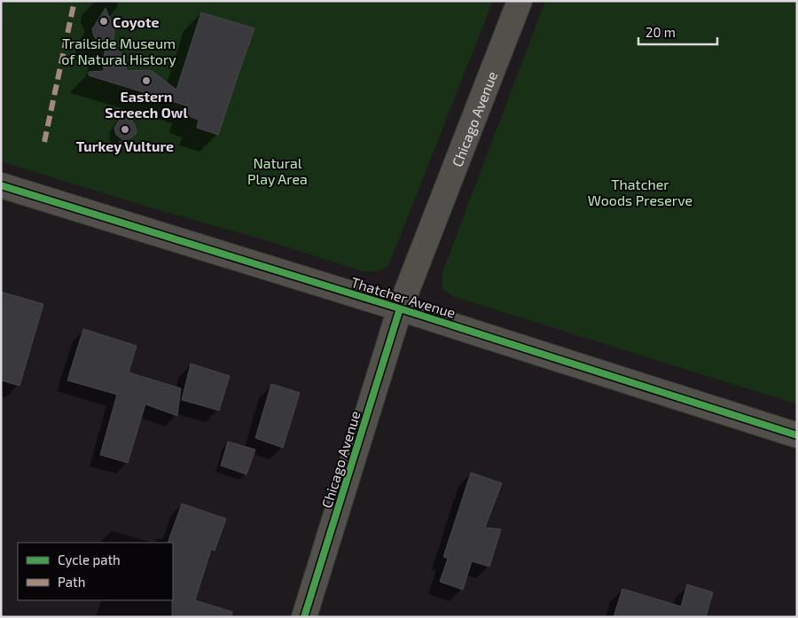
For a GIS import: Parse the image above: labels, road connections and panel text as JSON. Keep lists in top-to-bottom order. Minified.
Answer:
{"streets":{"main road":["Chicago Avenue","Thatcher Avenue"]},"crossings":[["Chicago Avenue","Thatcher Avenue"]],"parks":["Trailside Museum of Natural History","Natural Play Area","Thatcher Woods Preserve"],"places":["Coyote","Eastern Screech Owl","Turkey Vulture"],"legend":["Cycle path","Path"],"scale_bar":"20 m"}
